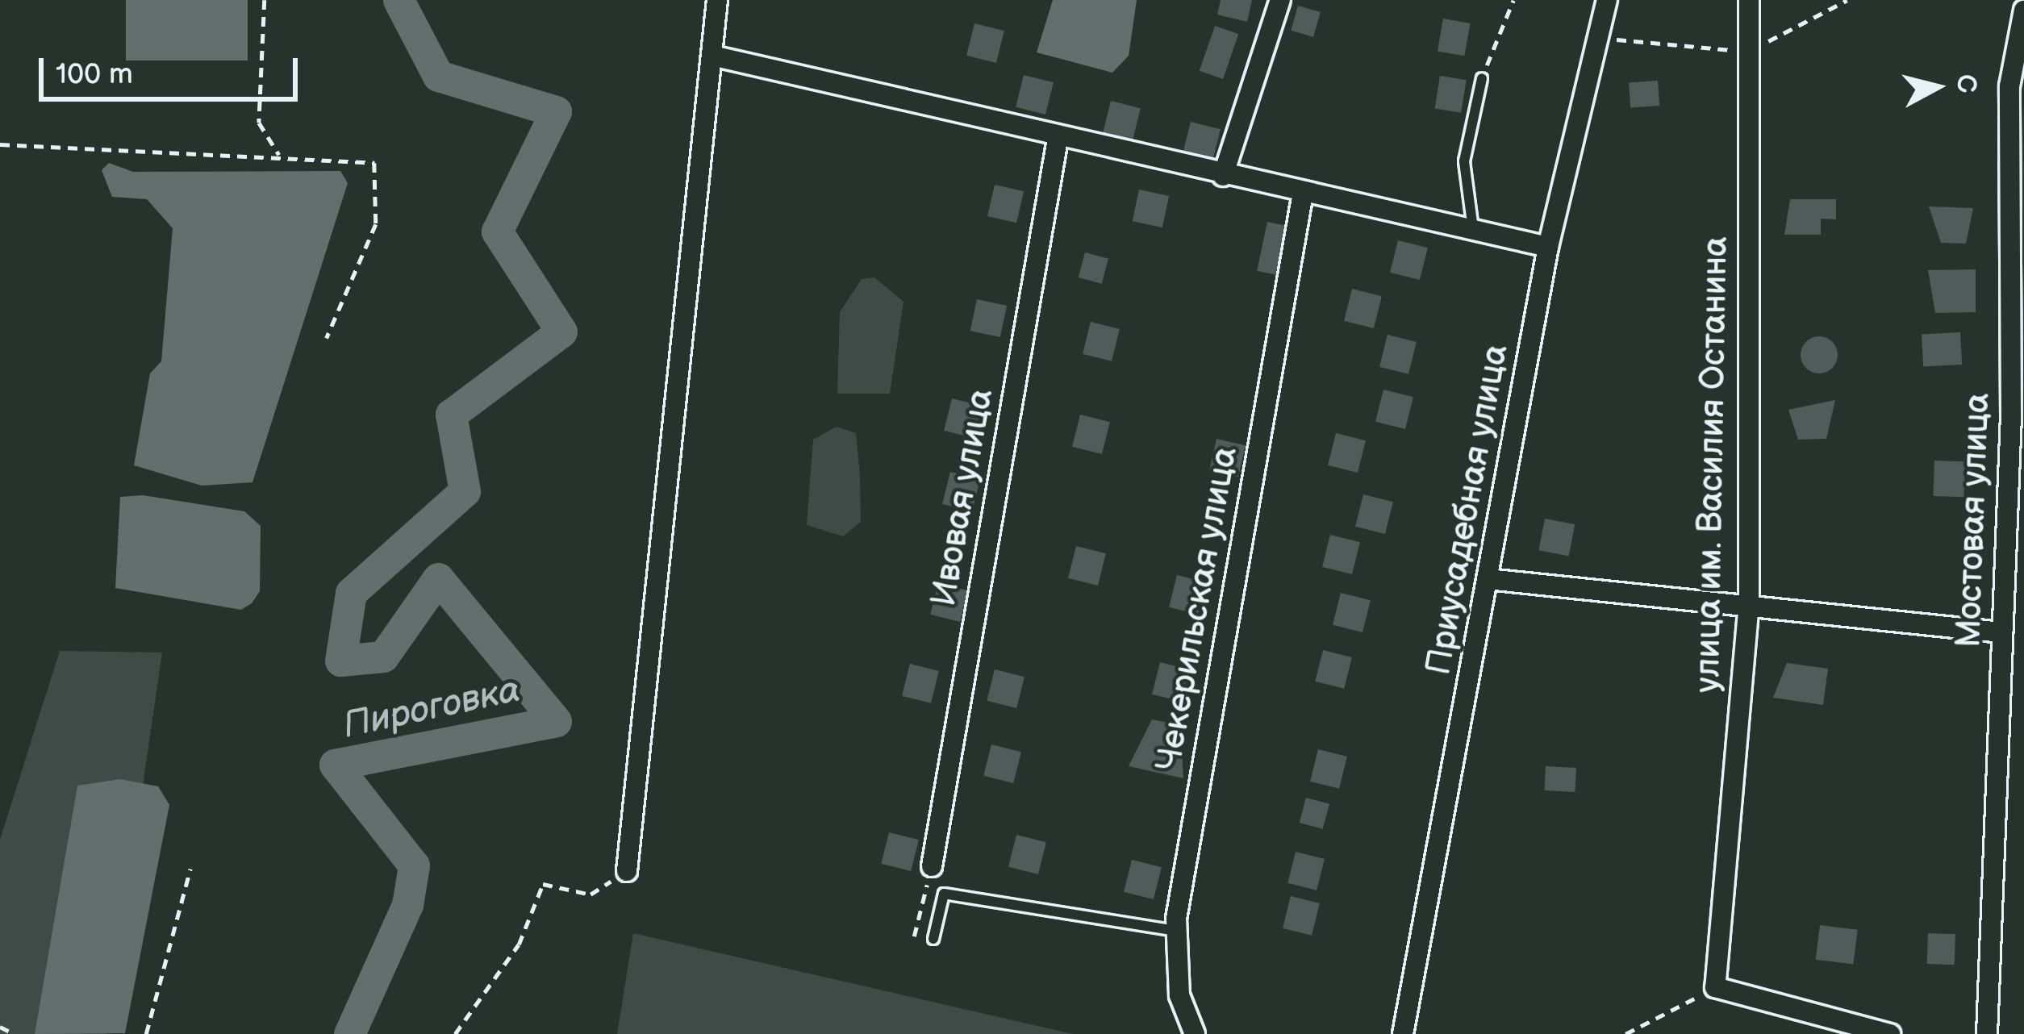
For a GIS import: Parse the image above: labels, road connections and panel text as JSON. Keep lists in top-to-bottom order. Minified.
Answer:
{"streets":{"street":["улица им. Василия Останина","Ивовая улица","Приусадебная улица","Мостовая улица","Чекерильская улица"]},"water":["Пироговка"],"scale_bar":"100 m","north":"right"}
